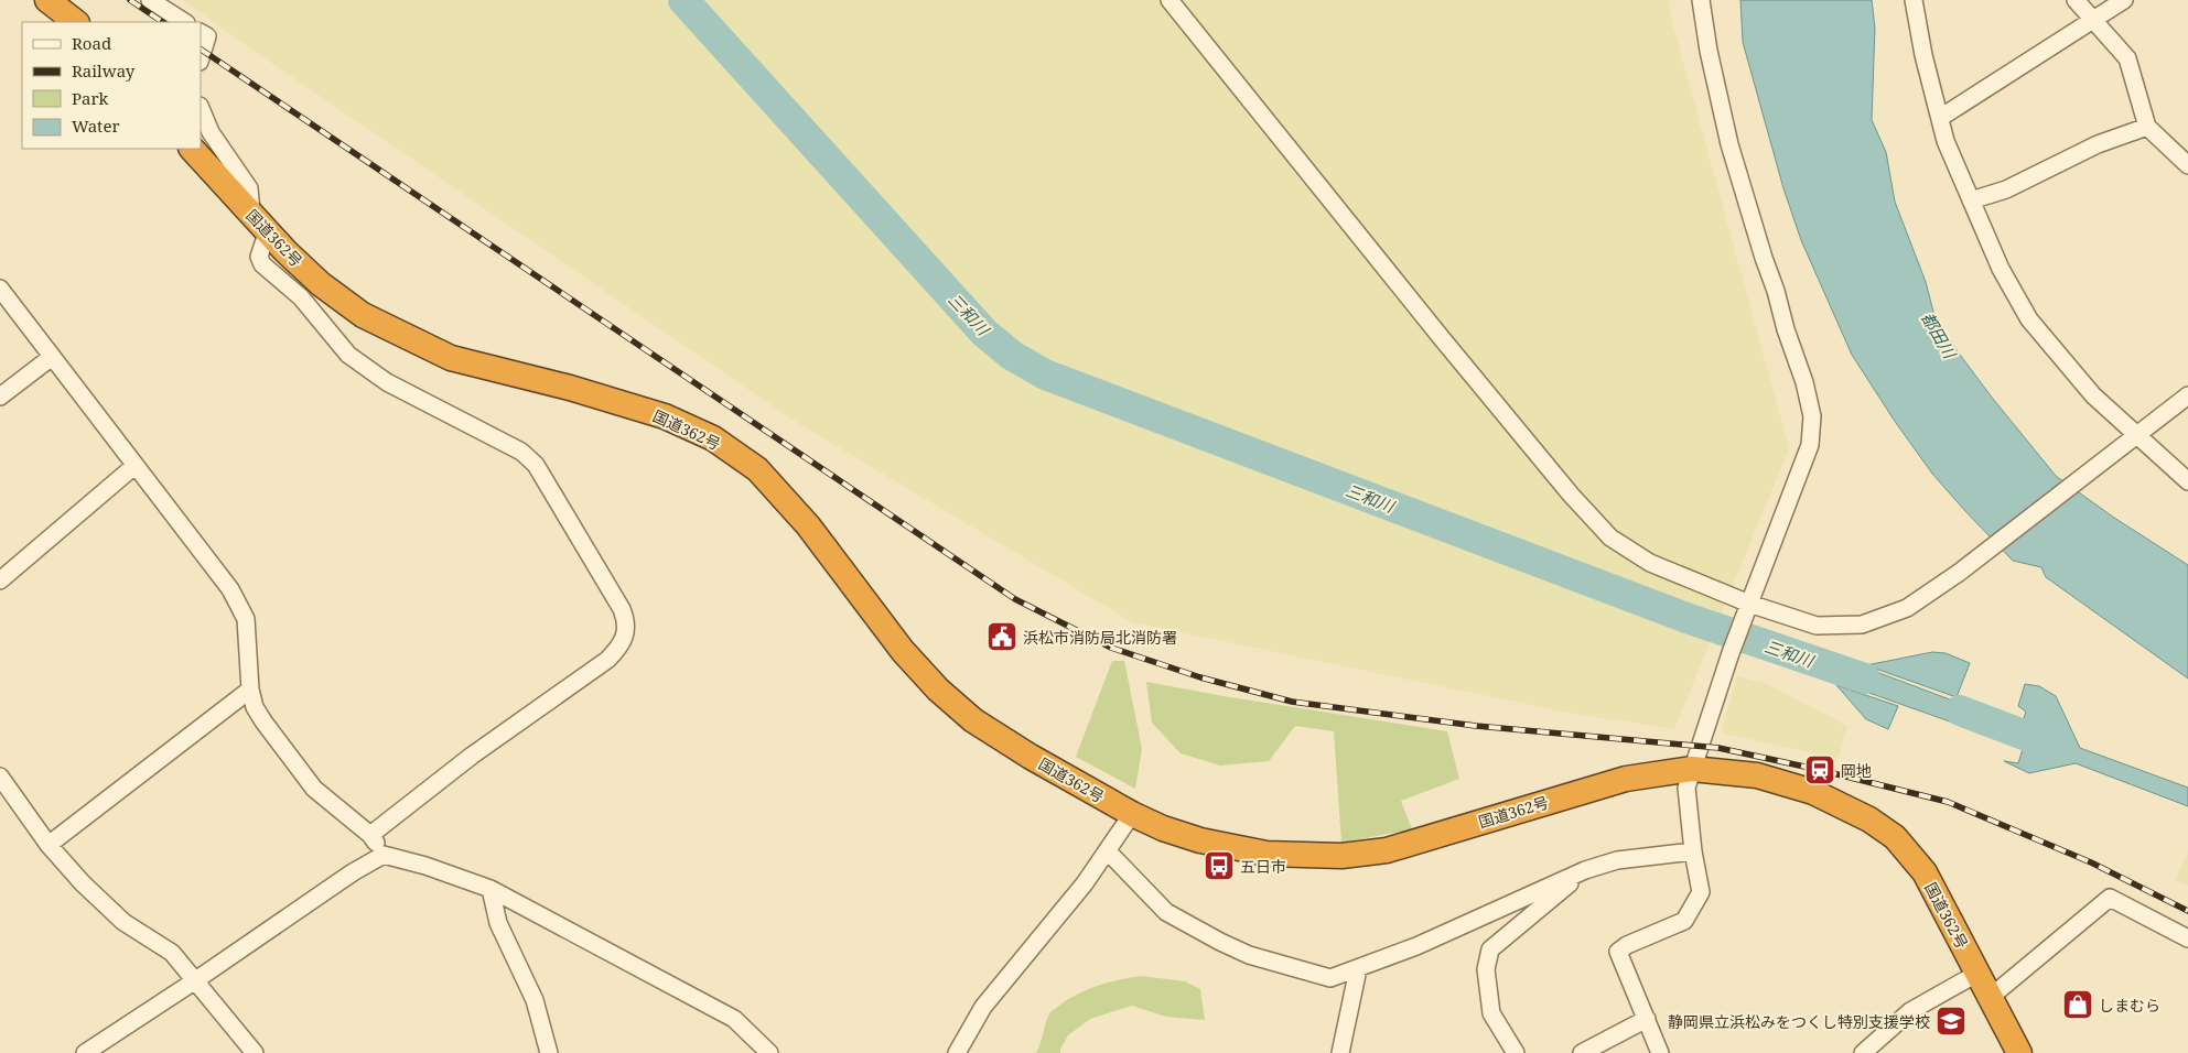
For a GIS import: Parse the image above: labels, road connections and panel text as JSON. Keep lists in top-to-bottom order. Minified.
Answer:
{"streets":{"highway":["国道362号"]},"water":["三和川","都田川"],"places":{"public building":["浜松市消防局北消防署"],"station":["岡地"],"bus stop":["五日市"],"shop":["しまむら"],"school or university":["静岡県立浜松みをつくし特別支援学校"]},"legend":["Road","Railway","Park","Water"]}
